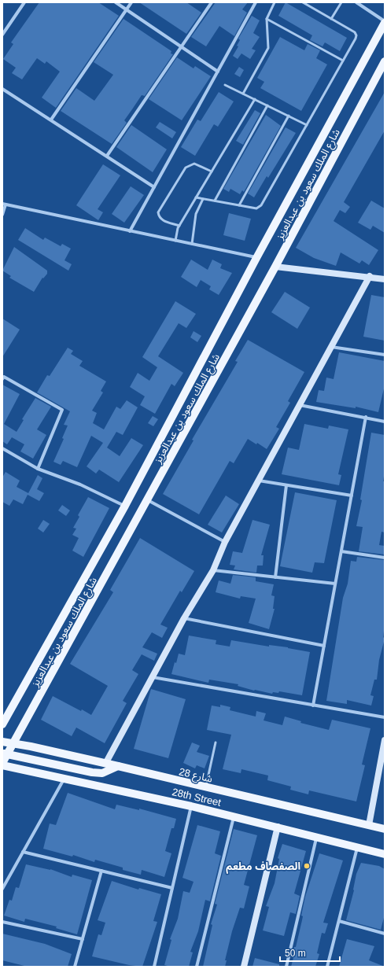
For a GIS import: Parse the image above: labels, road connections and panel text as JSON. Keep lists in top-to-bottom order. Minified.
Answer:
{"streets":{"main road":["شارع الملك سعود بن عبدالعزيز","شارع 28","28th Street"]},"crossings":[["شارع الملك سعود بن عبدالعزيز","شارع 28"],["شارع الملك سعود بن عبدالعزيز","28th Street"]],"places":["الصفصاف مطعم"],"scale_bar":"50 m"}
